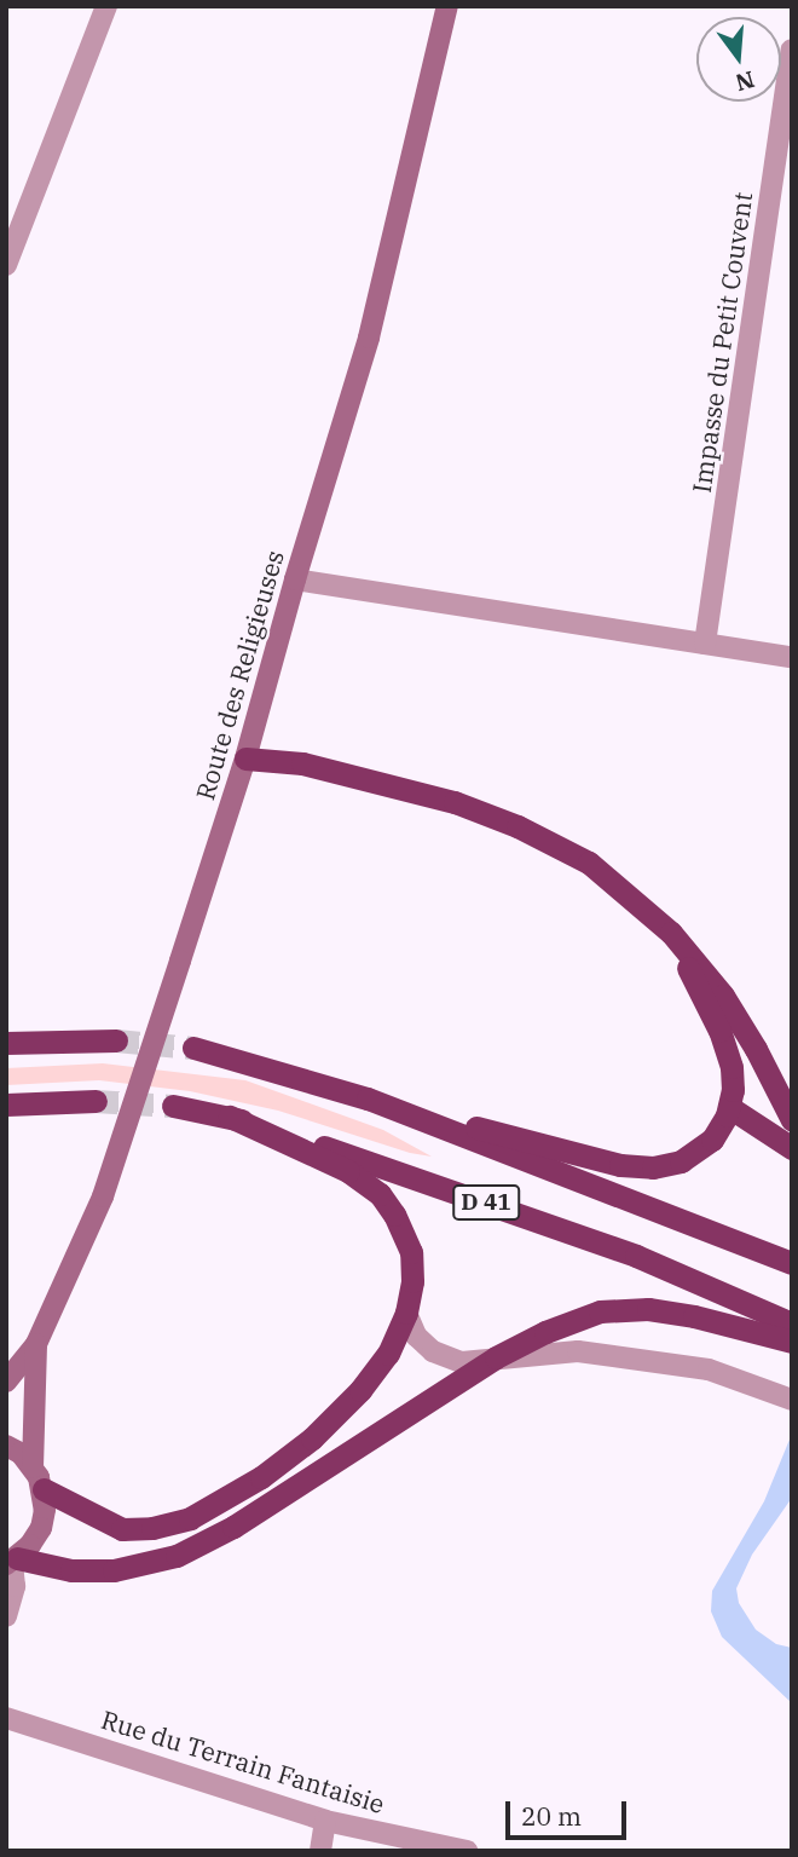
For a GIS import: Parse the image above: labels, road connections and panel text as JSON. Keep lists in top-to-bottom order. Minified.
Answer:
{"streets":{"highway":["D 41"],"main road":["Route des Religieuses"],"street":["Impasse du Petit Couvent","Rue du Terrain Fantaisie"]},"scale_bar":"20 m","north":"bottom"}
